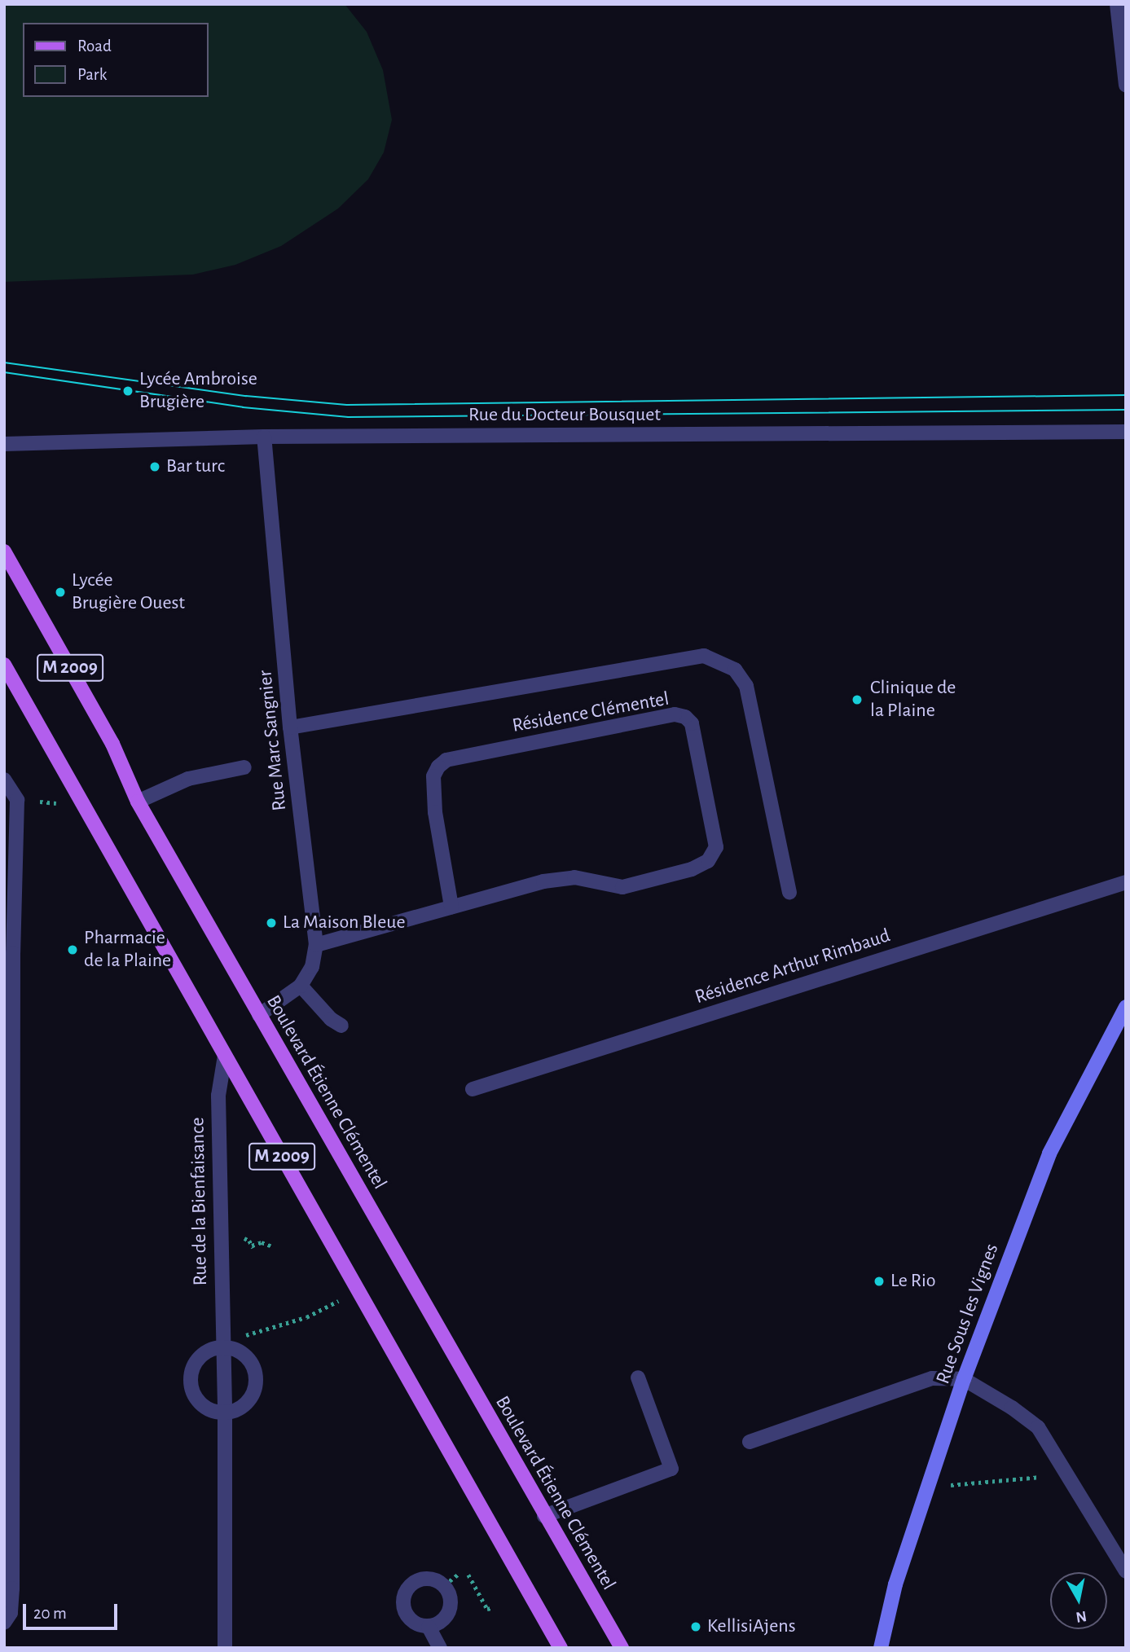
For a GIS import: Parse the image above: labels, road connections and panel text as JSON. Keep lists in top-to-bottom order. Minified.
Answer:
{"streets":{"main road":["M 2009","Boulevard Étienne Clémentel"],"street":["Rue du Docteur Bousquet","Résidence Clémentel","Rue Marc Sangnier","Résidence Arthur Rimbaud","Rue de la Bienfaisance","Rue Sous les Vignes"]},"crossings":[["Rue du Docteur Bousquet","Rue Marc Sangnier"],["M 2009","Rue de la Bienfaisance"],["Résidence Clémentel","Rue Marc Sangnier"],["Rue Marc Sangnier","Boulevard Étienne Clémentel"]],"places":["Lycée Ambroise Brugière","Bar turc","Lycée Brugière Ouest","Clinique de la Plaine","La Maison Bleue","Pharmacie de la Plaine","Le Rio","KellisiAjens"],"legend":["Road","Park"],"scale_bar":"20 m","north":"bottom"}
